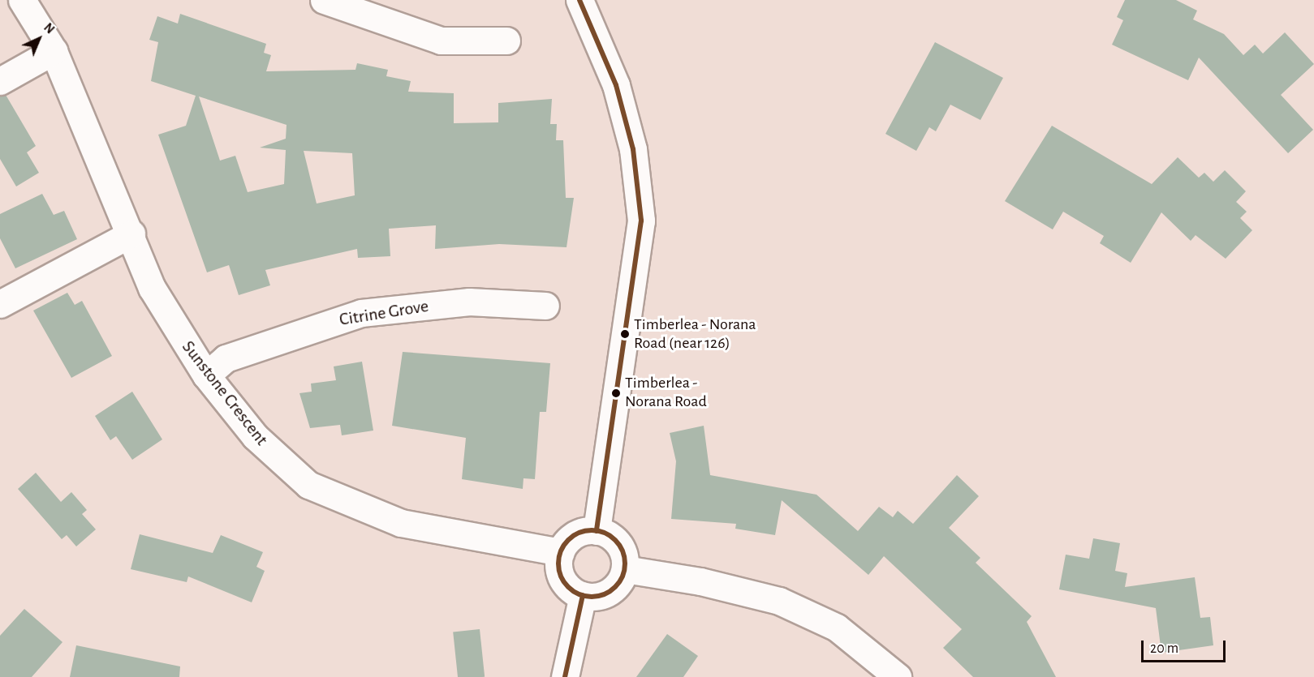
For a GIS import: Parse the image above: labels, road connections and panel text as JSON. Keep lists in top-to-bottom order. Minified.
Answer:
{"streets":{"street":["Citrine Grove","Sunstone Crescent"]},"crossings":[["Citrine Grove","Sunstone Crescent"]],"places":["Timberlea - Norana Road (near 126)","Timberlea - Norana Road"],"scale_bar":"20 m","north":"top right"}
